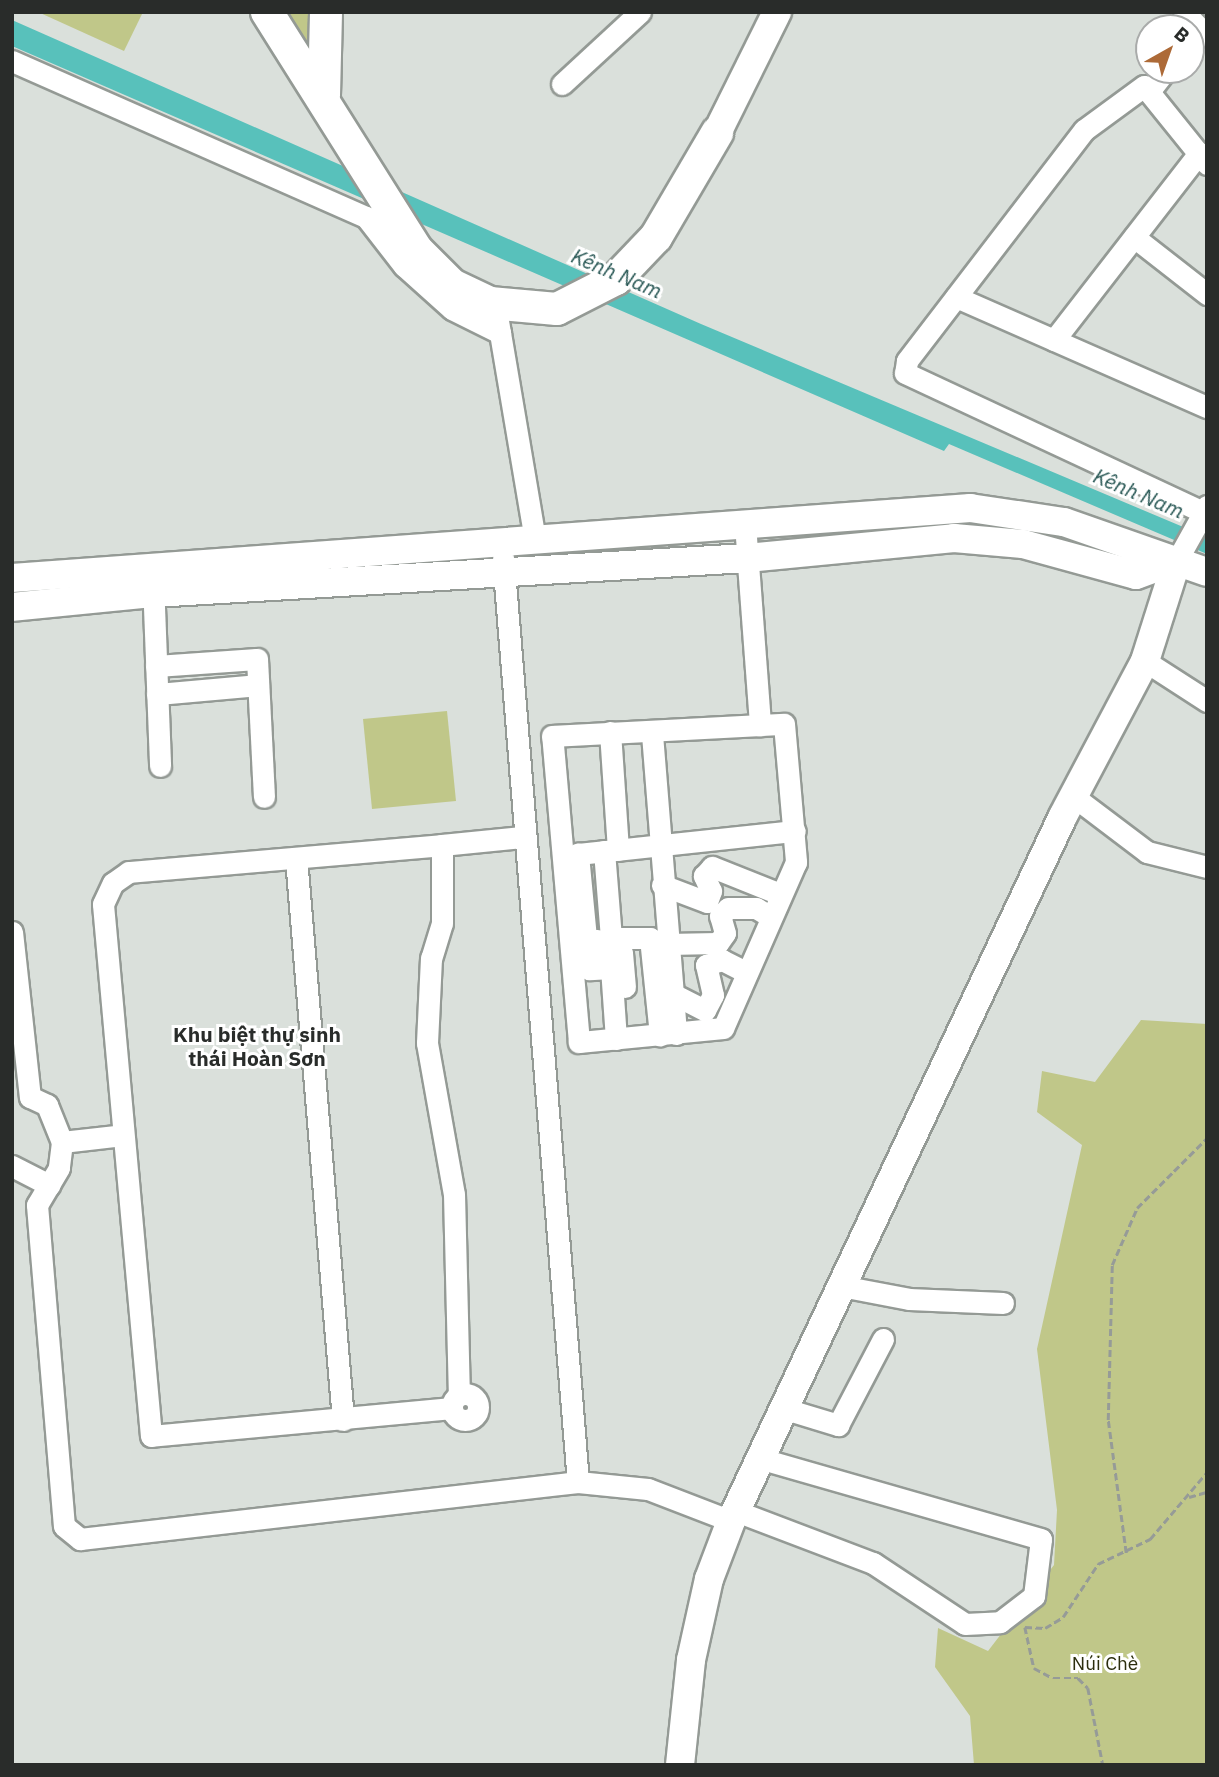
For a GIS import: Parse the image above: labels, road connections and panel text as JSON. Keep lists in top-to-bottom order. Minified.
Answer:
{"districts":["Khu biệt thự sinh thái Hoàn Sơn"],"water":["Kênh Nam"],"parks":["Núi Chè"],"north":"top right"}
